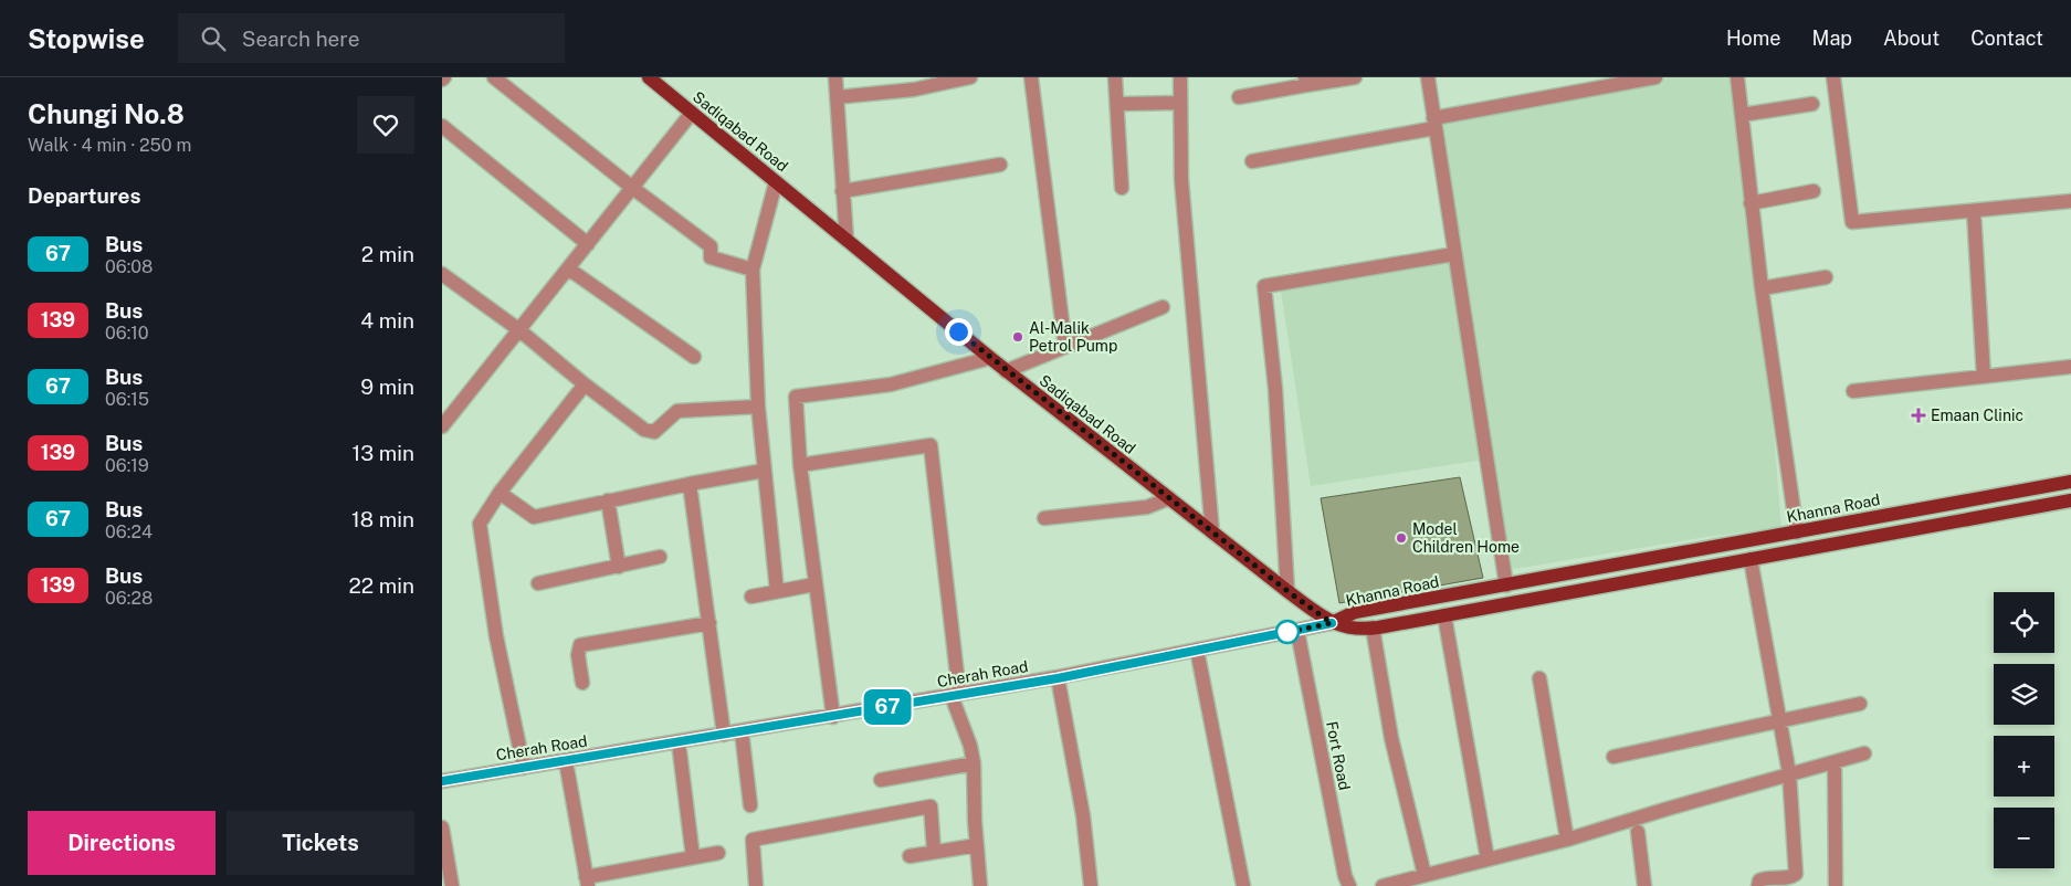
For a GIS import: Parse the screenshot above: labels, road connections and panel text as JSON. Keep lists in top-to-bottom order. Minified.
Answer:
{"streets":{"main road":["Sadiqabad Road","Khanna Road"],"street":["Cherah Road","Fort Road"]},"crossings":[["Sadiqabad Road","Khanna Road"],["Sadiqabad Road","Cherah Road"],["Khanna Road","Cherah Road"],["Cherah Road","Fort Road"]],"places":{"other":["Al-Malik Petrol Pump","Model Children Home"],"health":["Emaan Clinic"]},"lines":["bus line 67"],"page":{"header":"Stopwise","search":"Search here","nav":["Home","Map","About","Contact"],"heading":[["Chungi No.8","Walk · 4 min · 250 m"],"Departures"],"on_map":"67","list":[{"mark":"67","name":"Bus","note":"06:08","value":"2 min"},{"mark":"139","name":"Bus","note":"06:10","value":"4 min"},{"mark":"67","name":"Bus","note":"06:15","value":"9 min"},{"mark":"139","name":"Bus","note":"06:19","value":"13 min"},{"mark":"67","name":"Bus","note":"06:24","value":"18 min"},{"mark":"139","name":"Bus","note":"06:28","value":"22 min"}],"map_buttons":["+","−"],"buttons":["Directions","Tickets"]}}
